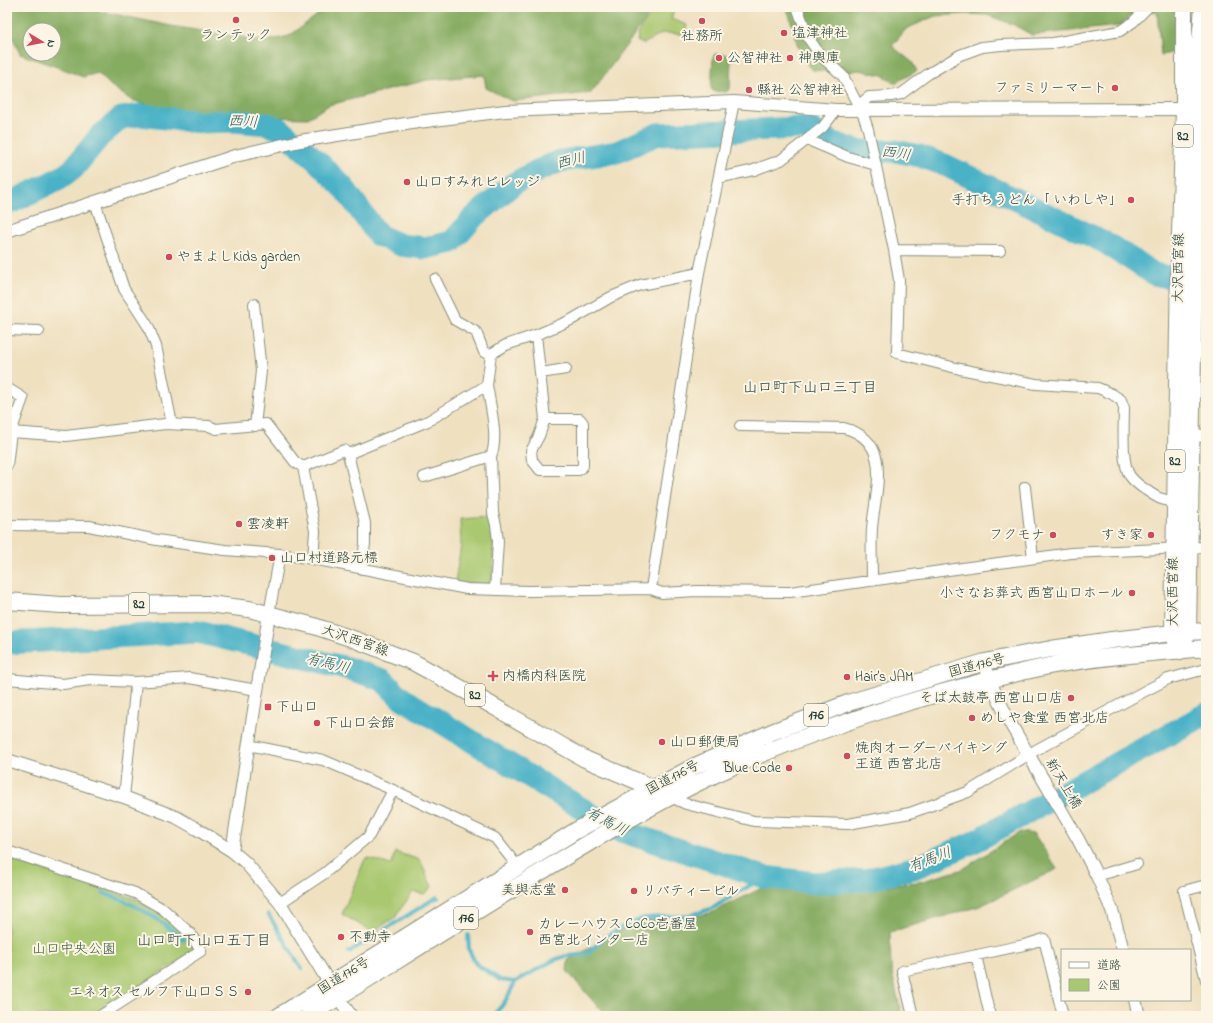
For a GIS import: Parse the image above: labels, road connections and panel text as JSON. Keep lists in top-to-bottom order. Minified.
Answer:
{"streets":{"main road":["82","大沢西宮線","国道176号","176"],"street":["新天上橋"]},"crossings":[["大沢西宮線","国道176号"],["国道176号","新天上橋"]],"districts":["山口町下山口三丁目","山口町下山口五丁目"],"water":["西川","有馬川"],"parks":["山口中央公園"],"places":{"other":["ランテック","社務所","塩津神社","公智神社","神輿庫","ファミリーマート","縣社 公智神社","山口すみれビレッジ","手打ちうどん「 いわしや」","やまよしKids garden","雲凌軒","フクモナ","すき家","山口村道路元標","小さなお葬式 西宮山口ホール","Hair’s JAM","そば太鼓亭 西宮山口店","めしや食堂 西宮北店","下山口会館","山口郵便局","焼肉オーダーバイキング 王道 西宮北店","Blue Code","美與志堂","リバティービル","カレーハウス CoCo壱番屋 西宮北インター店","不動寺","エネオス セルフ下山口ＳＳ"],"health":["内橋内科医院"],"transit":["下山口"]},"legend":["道路","公園"],"north":"right"}
